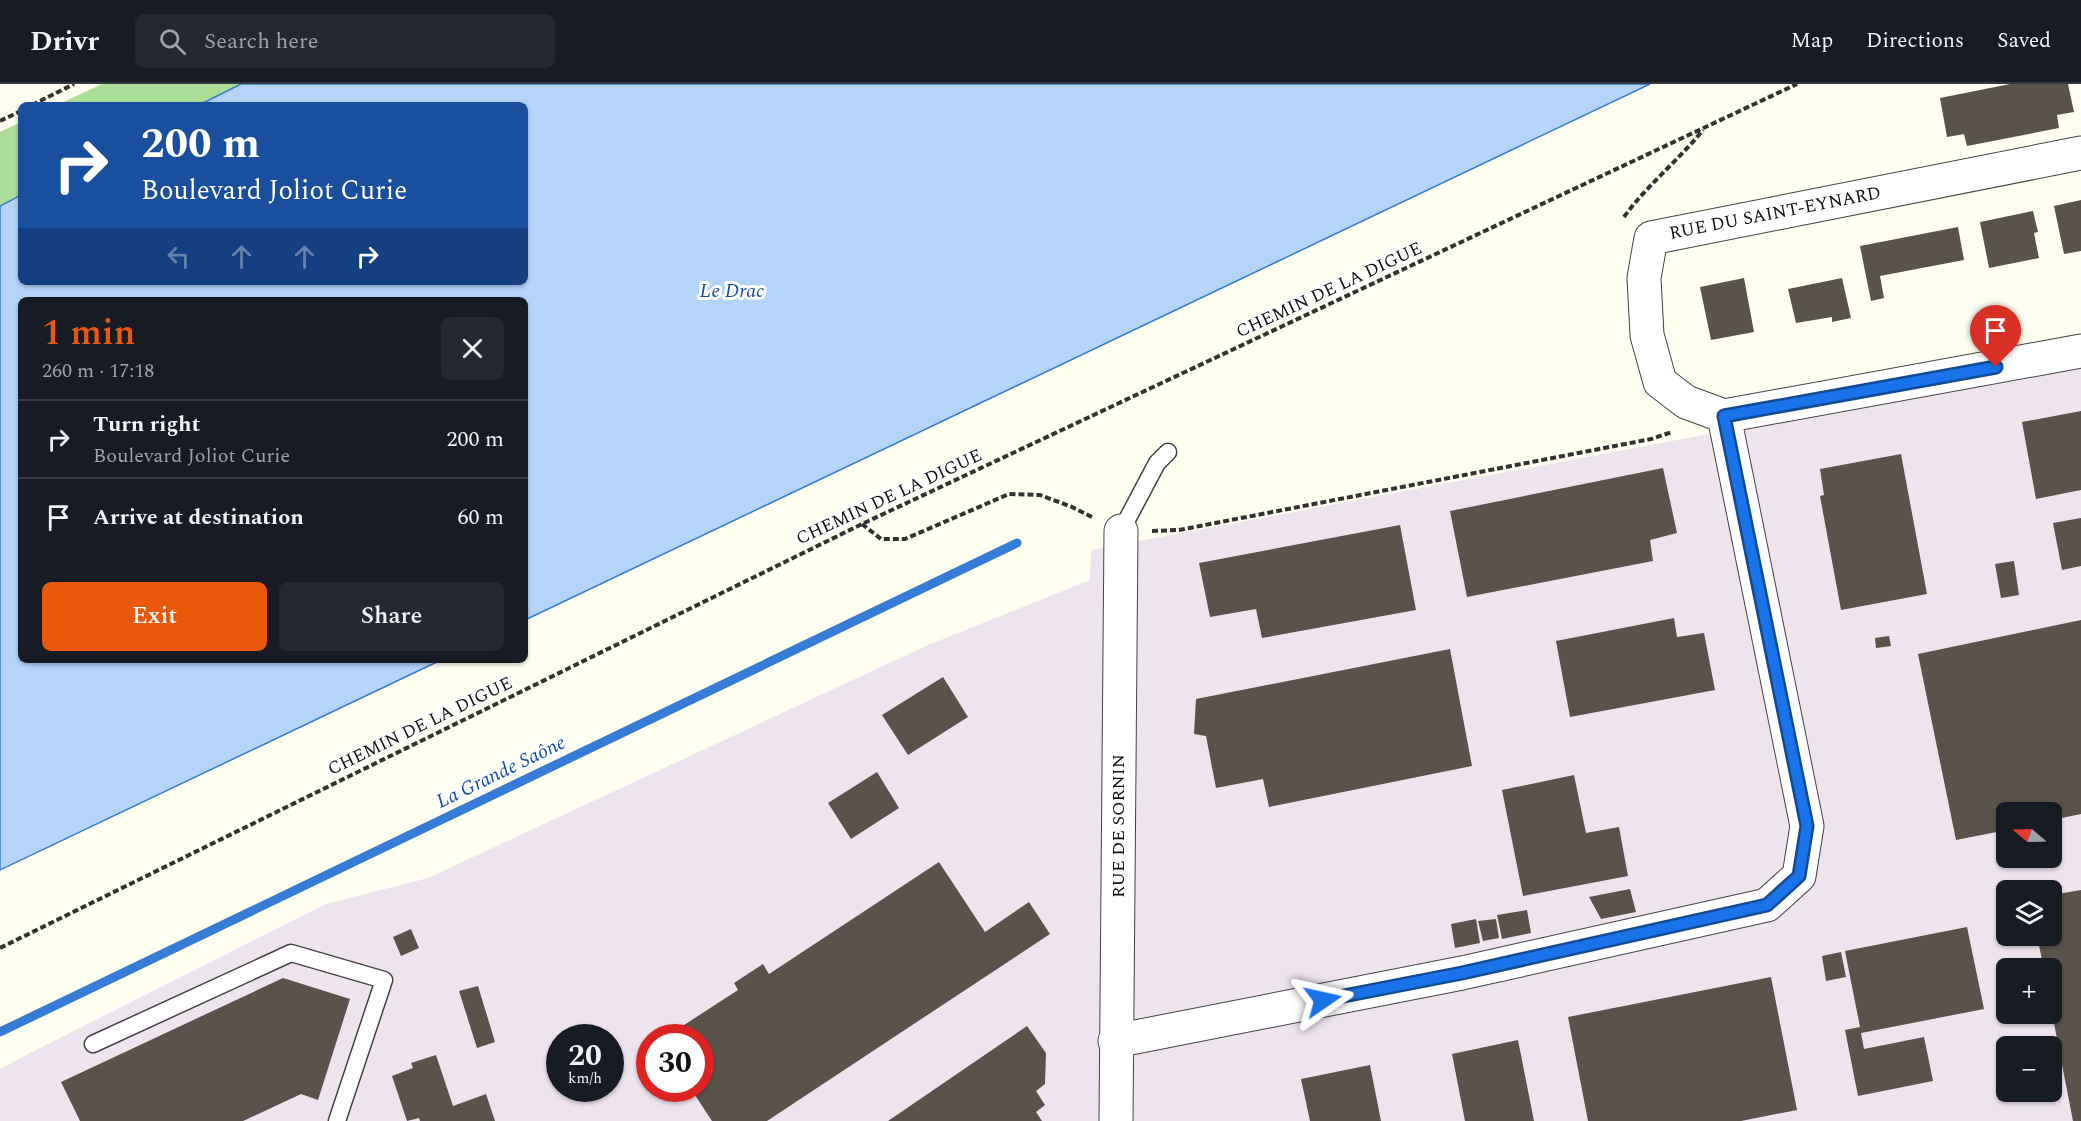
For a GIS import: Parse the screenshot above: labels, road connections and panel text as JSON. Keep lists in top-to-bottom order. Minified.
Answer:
{"streets":{"street":["RUE DU SAINT-EYNARD","RUE DE SORNIN"],"path":["CHEMIN DE LA DIGUE"]},"water":["Le Drac","La Grande Saône"],"north":"left","page":{"header":"Drivr","search":"Search here","nav":["Map","Directions","Saved"],"turn":["200 m","Boulevard Joliot Curie"],"heading":["1 min","260 m · 17:18"],"list":[{"name":"Turn right","note":"Boulevard Joliot Curie","value":"200 m"},{"name":"Arrive at destination","value":"60 m"}],"buttons":["Exit","Share"],"map_buttons":["+","−"],"speed":"20 km/h","limit":"30"}}
